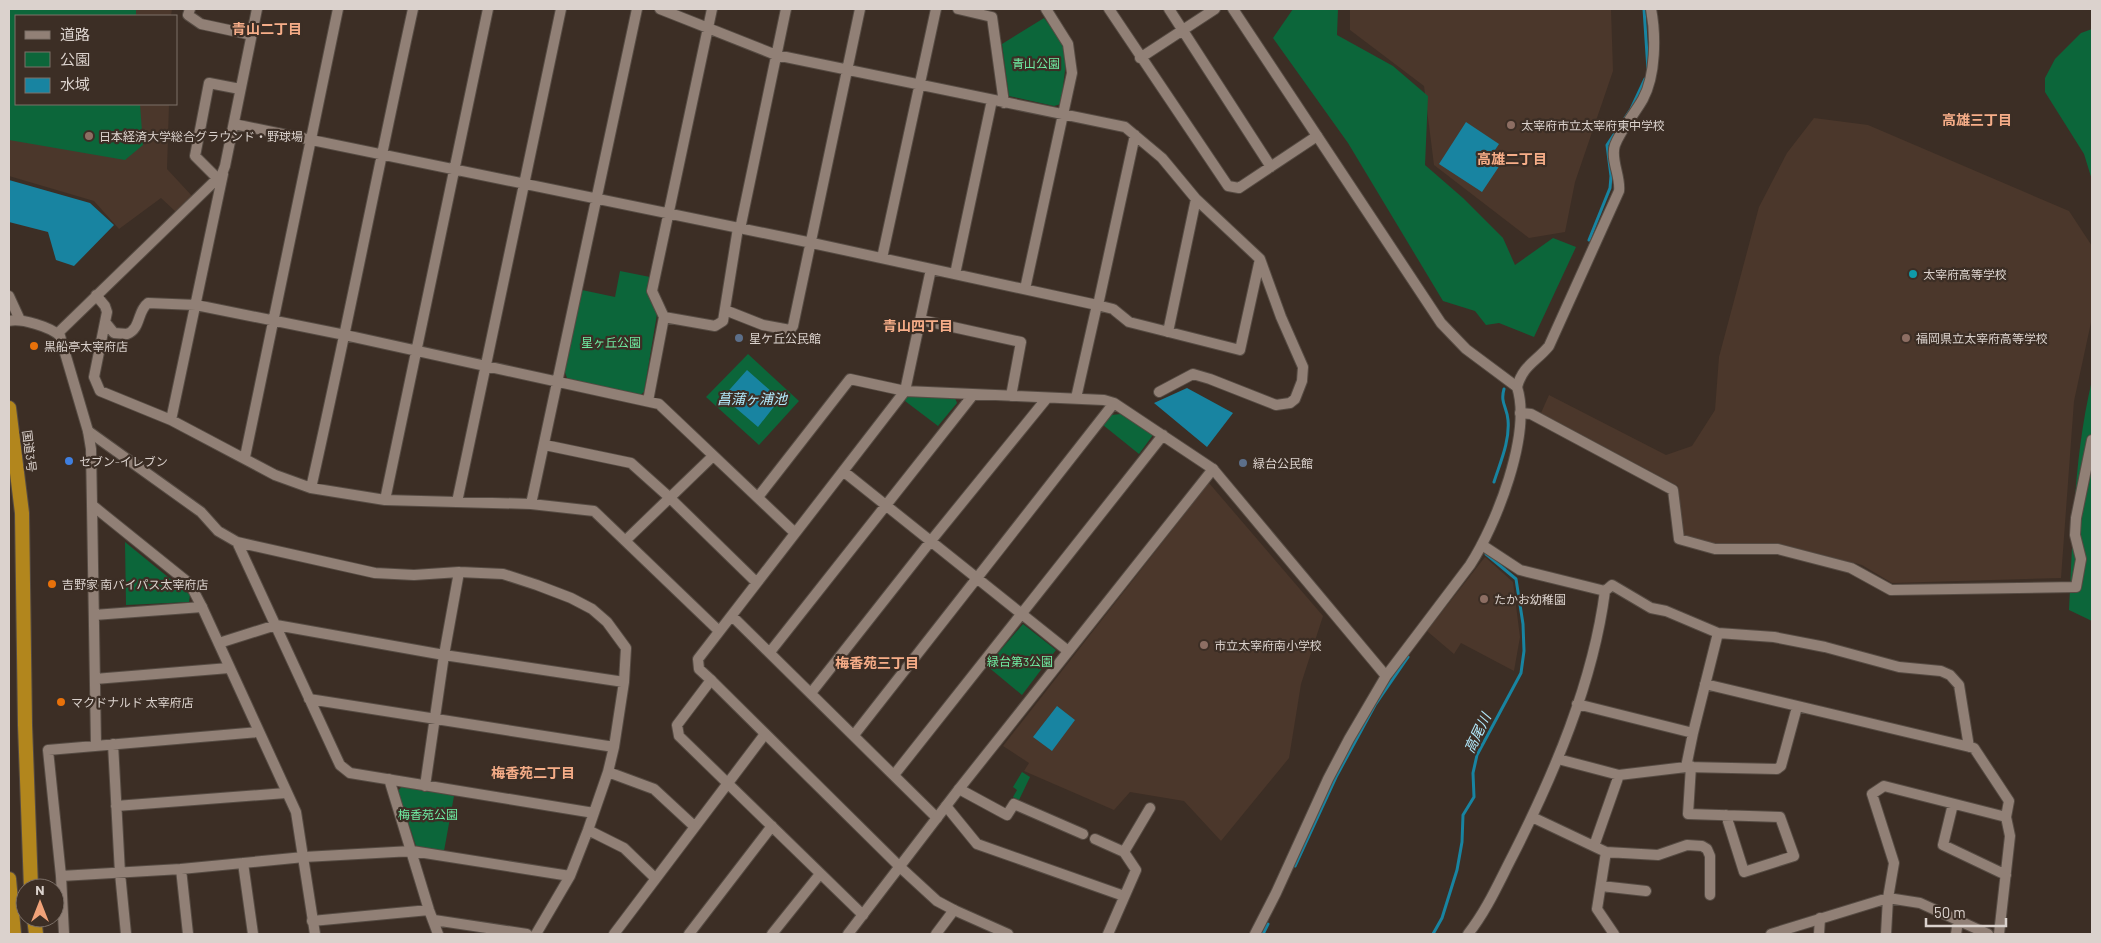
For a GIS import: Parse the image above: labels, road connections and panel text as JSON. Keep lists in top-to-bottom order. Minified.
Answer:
{"streets":{"highway":["国道3号"]},"districts":["青山二丁目","高雄三丁目","高雄二丁目","青山四丁目","梅香苑三丁目","梅香苑二丁目"],"water":["菖蒲ヶ浦池","高尾川"],"parks":["青山公園","星ヶ丘公園","緑台第3公園","梅香苑公園"],"places":["太宰府市立太宰府東中学校","日本経済大学総合グラウンド・野球場","太宰府高等学校","星ケ丘公民館","福岡県立太宰府高等学校","黒船亭太宰府店","セブン-イレブン","緑台公民館","吉野家 南バイパス太宰府店","たかお幼稚園","市立太宰府南小学校","マクドナルド 太宰府店"],"legend":["道路","公園","水域"],"scale_bar":"50 m","north":"top"}
